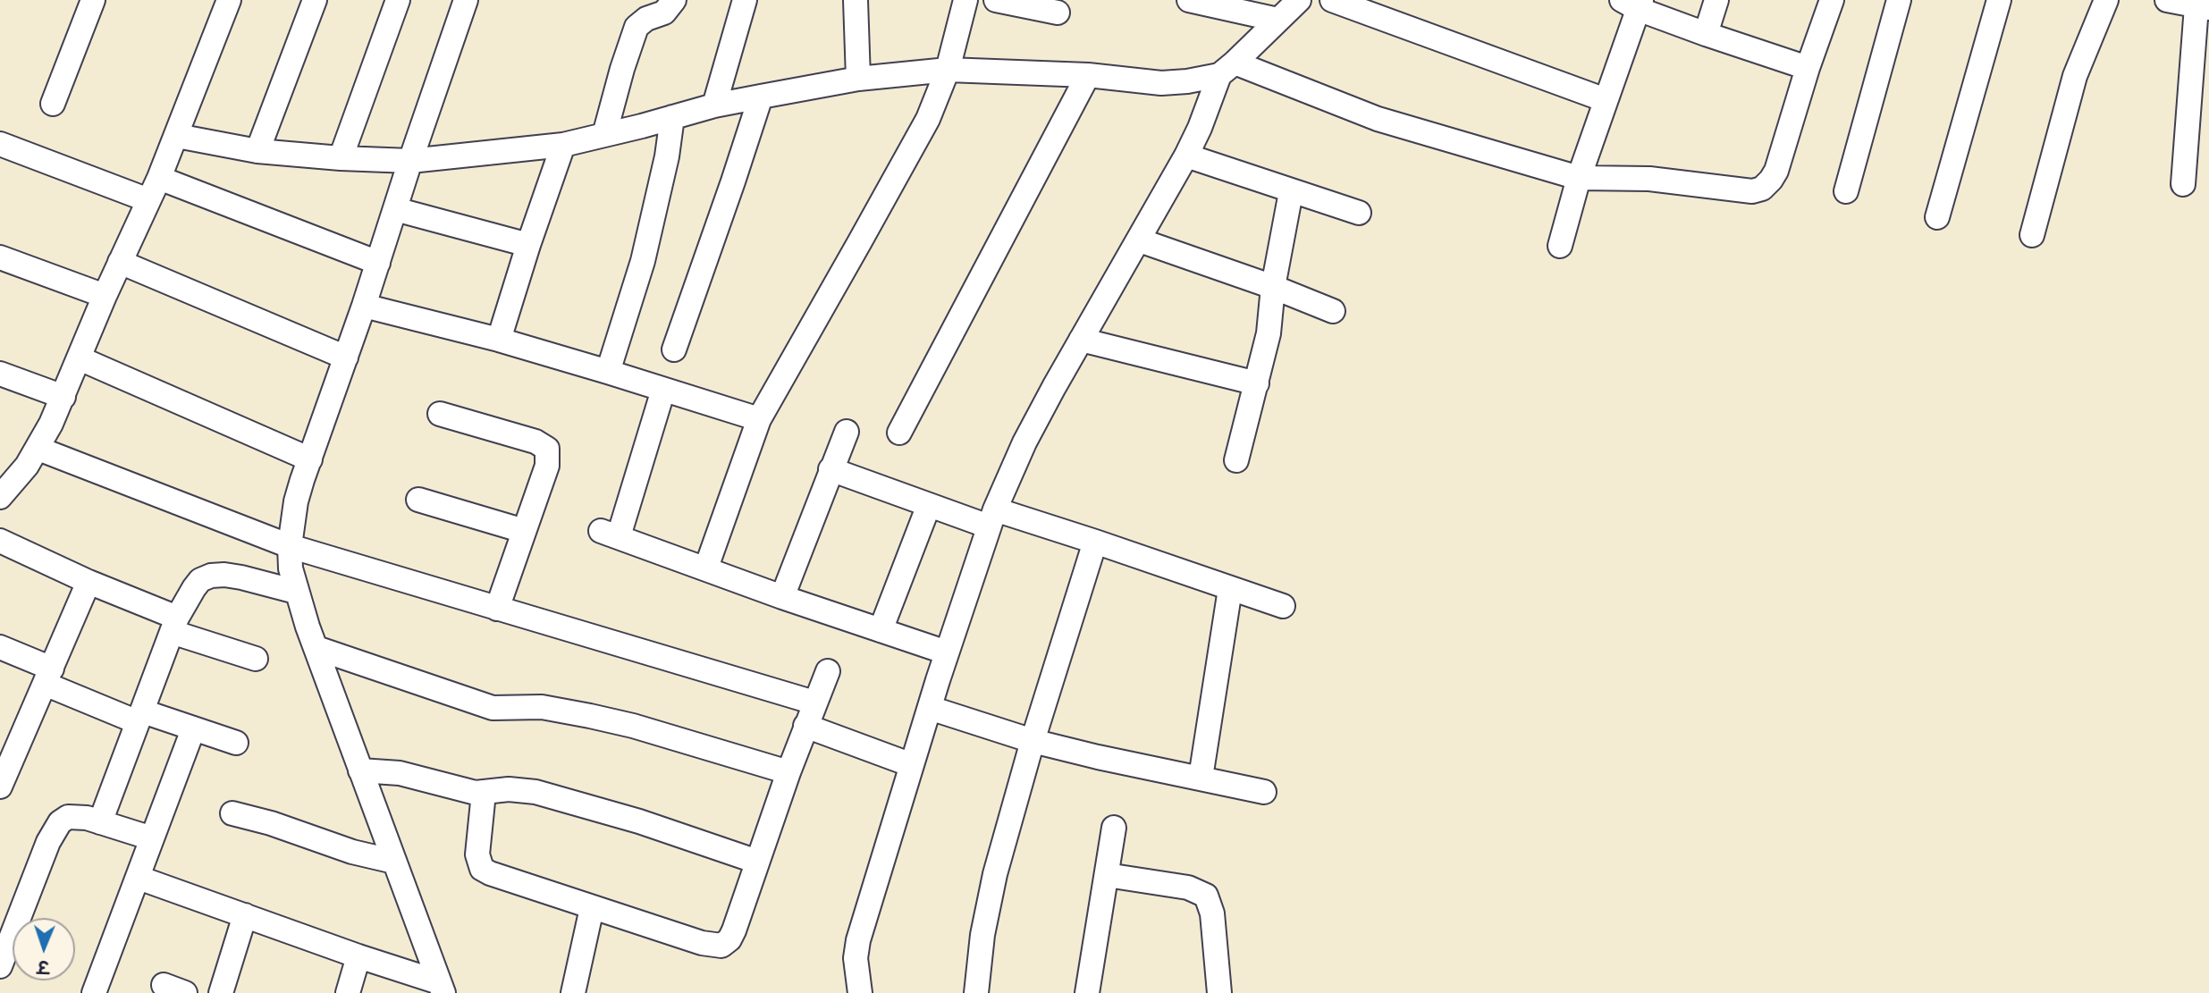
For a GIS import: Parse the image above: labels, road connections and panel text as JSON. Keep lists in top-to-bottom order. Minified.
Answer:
{"north":"bottom"}
